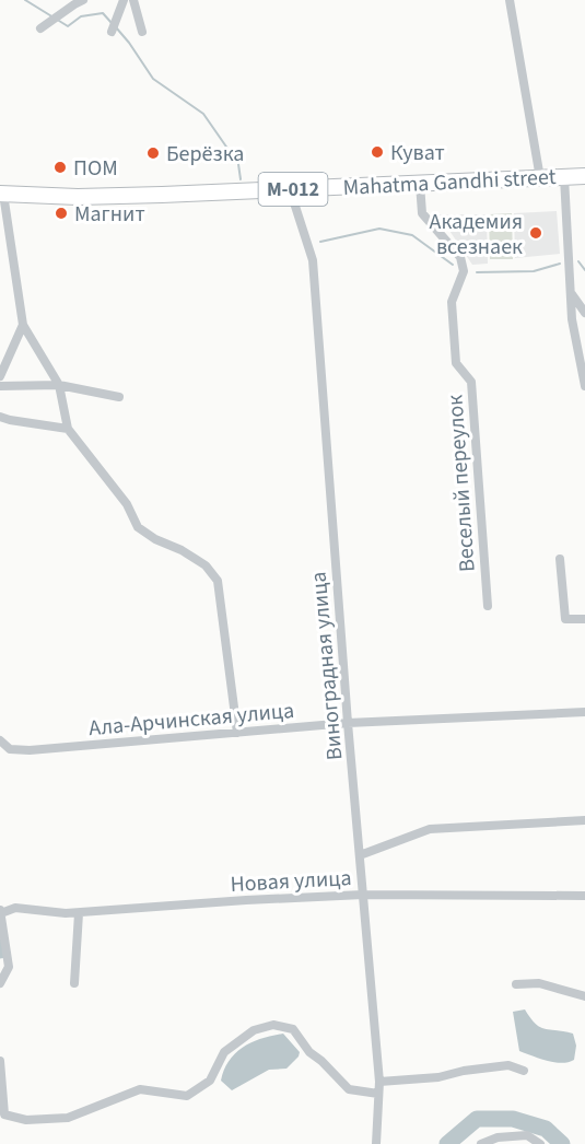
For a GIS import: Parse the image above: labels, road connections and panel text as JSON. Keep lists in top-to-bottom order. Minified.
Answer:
{"streets":{"main road":["Mahatma Gandhi street","М-012"],"street":["Веселый переулок","Виноградная улица","Ала-Арчинская улица","Новая улица"]},"crossings":[["Mahatma Gandhi street","Веселый переулок"],["Mahatma Gandhi street","Виноградная улица"],["Виноградная улица","Ала-Арчинская улица"],["Виноградная улица","Новая улица"]],"places":["Куват","Берёзка","ПОМ","Магнит","Академия всезнаек"]}
